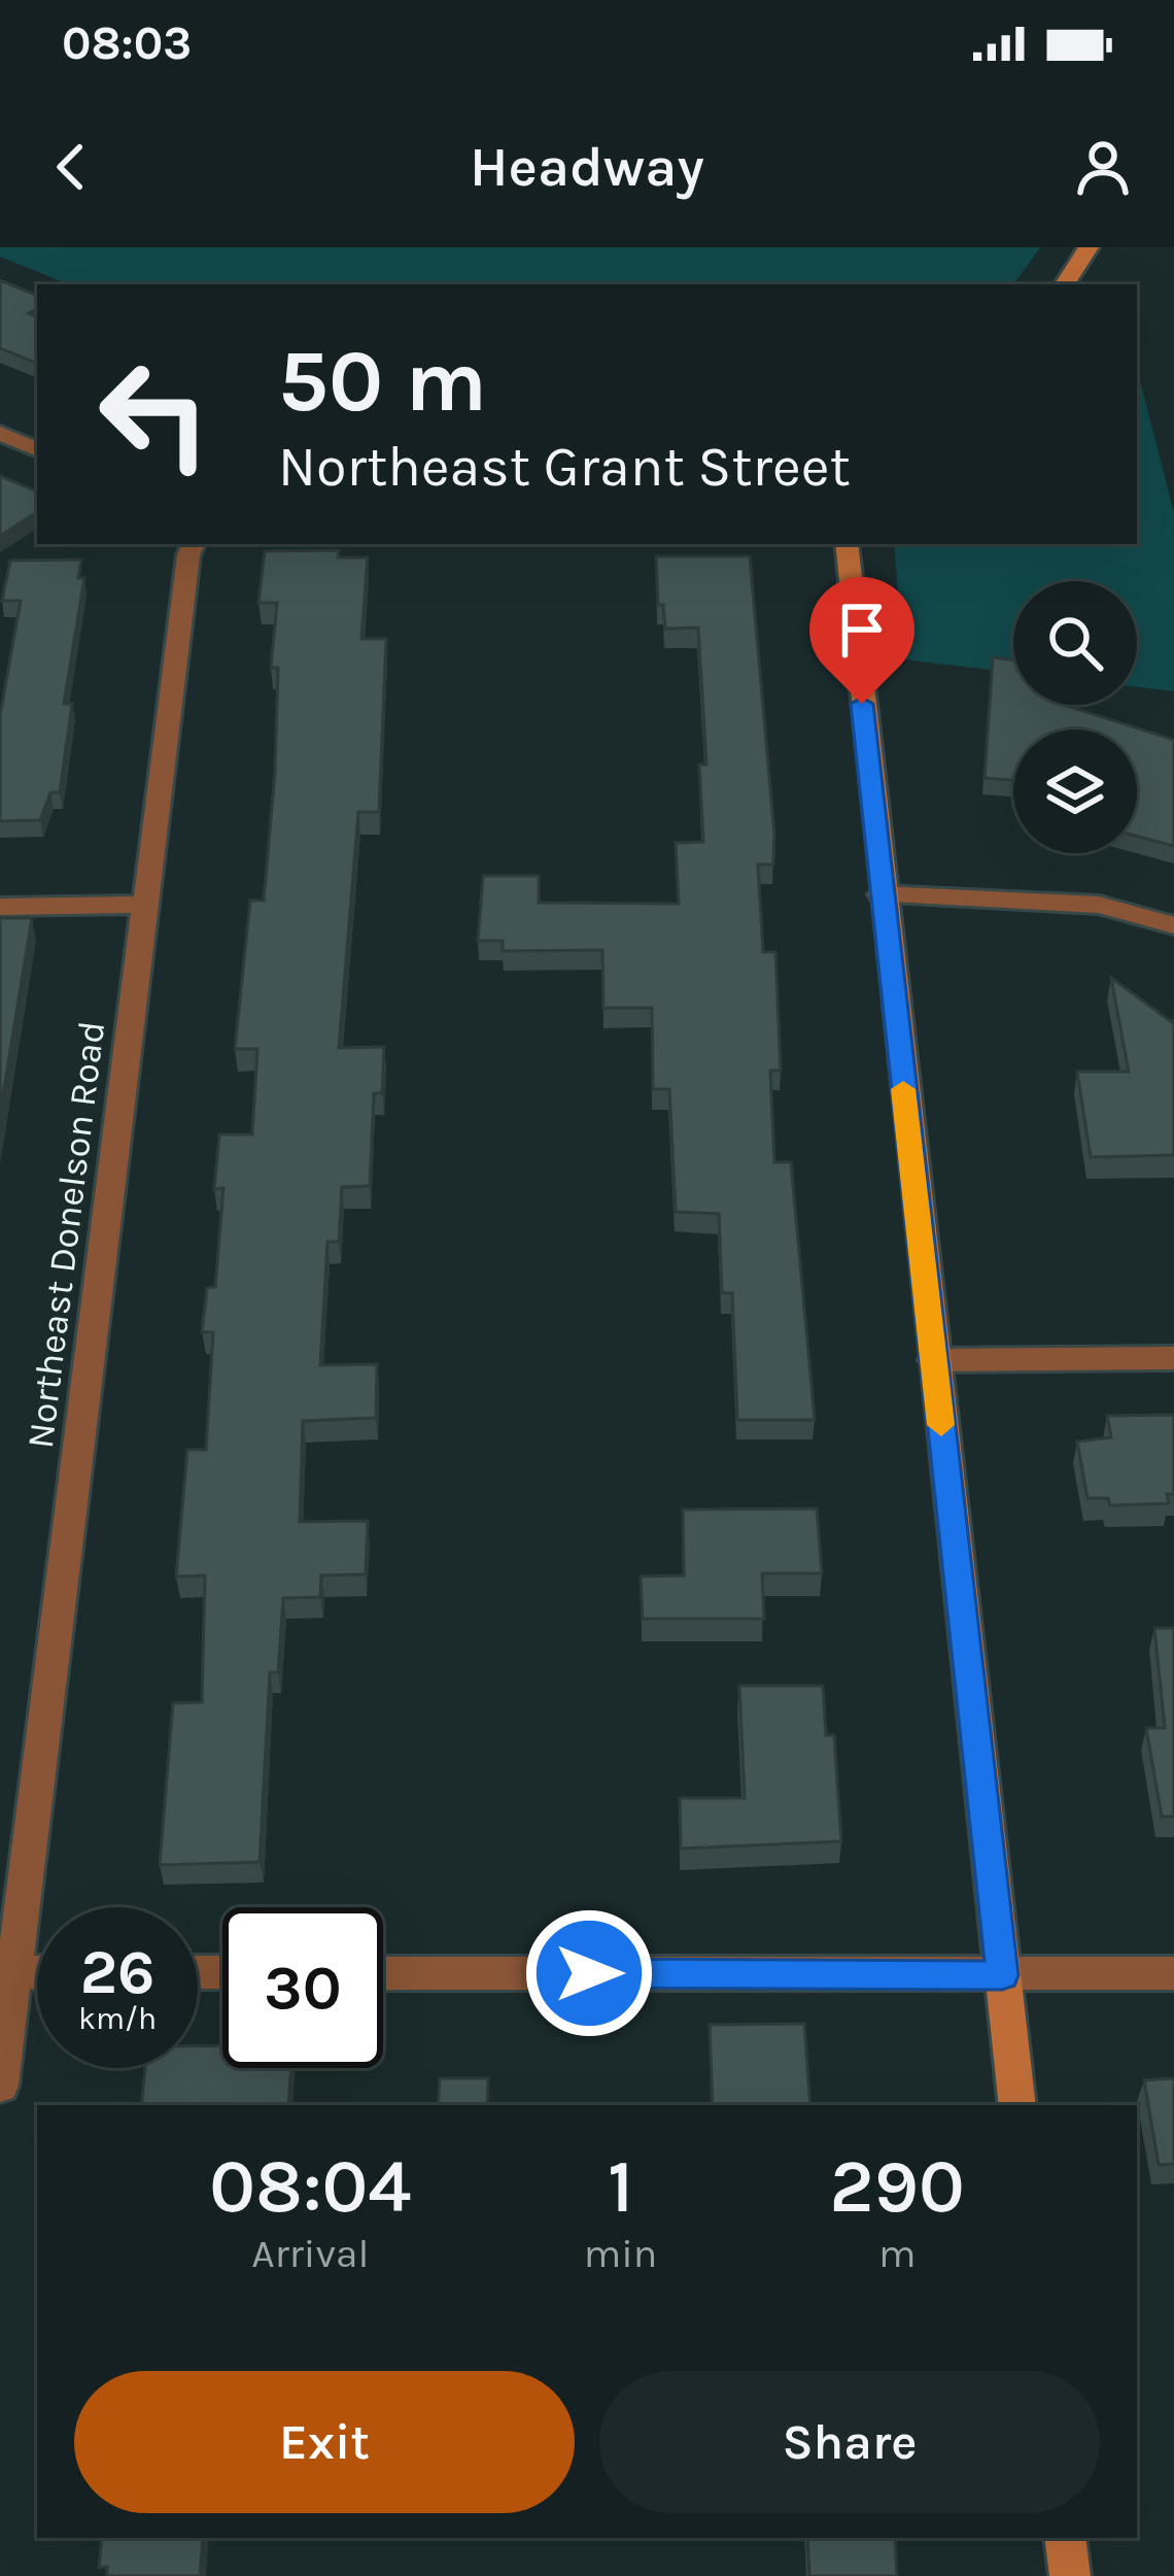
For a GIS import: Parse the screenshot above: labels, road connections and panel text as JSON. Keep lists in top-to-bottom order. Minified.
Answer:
{"streets":{"street":["Northeast Donelson Road"]},"page":{"status":"08:03","header":"Headway","turn":["50 m","Northeast Grant Street"],"speed":"26 km/h","limit":"30","eta":["08:04","Arrival","1","min","290","m"],"buttons":["Exit","Share"]}}
